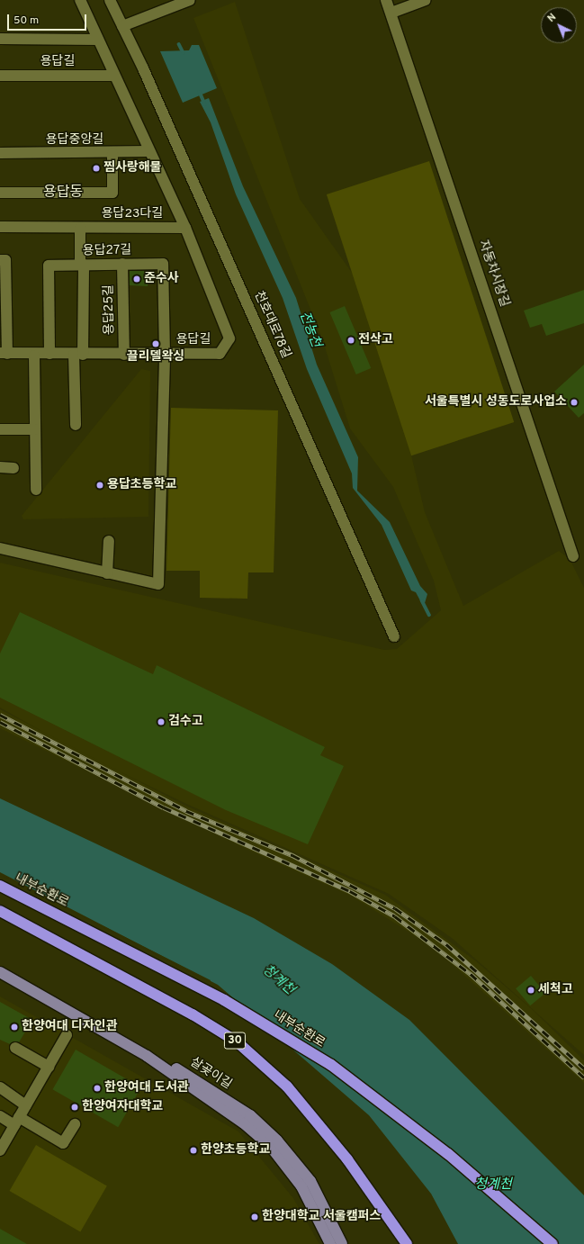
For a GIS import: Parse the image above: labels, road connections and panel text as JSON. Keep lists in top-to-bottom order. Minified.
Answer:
{"streets":{"highway":["내부순환로","30"],"main road":["살곶이길"],"street":["용답길","용답중앙길","용답23다길","용답27길","자동차시장길","용답25길","천호대로78길"]},"crossings":[["용답길","용답중앙길"],["용답길","용답23다길"],["용답길","용답27길"],["용답27길","용답25길"]],"districts":["용답동"],"water":["전농천","청계천"],"places":["찜사랑해물","준수사","전삭고","끌리델왁싱","서울특별시 성동도로사업소","용답초등학교","검수고","세척고","한양여대 디자인관","한양여대 도서관","한양여자대학교","한양초등학교","한양대학교 서울캠퍼스"],"scale_bar":"50 m","north":"top left"}
